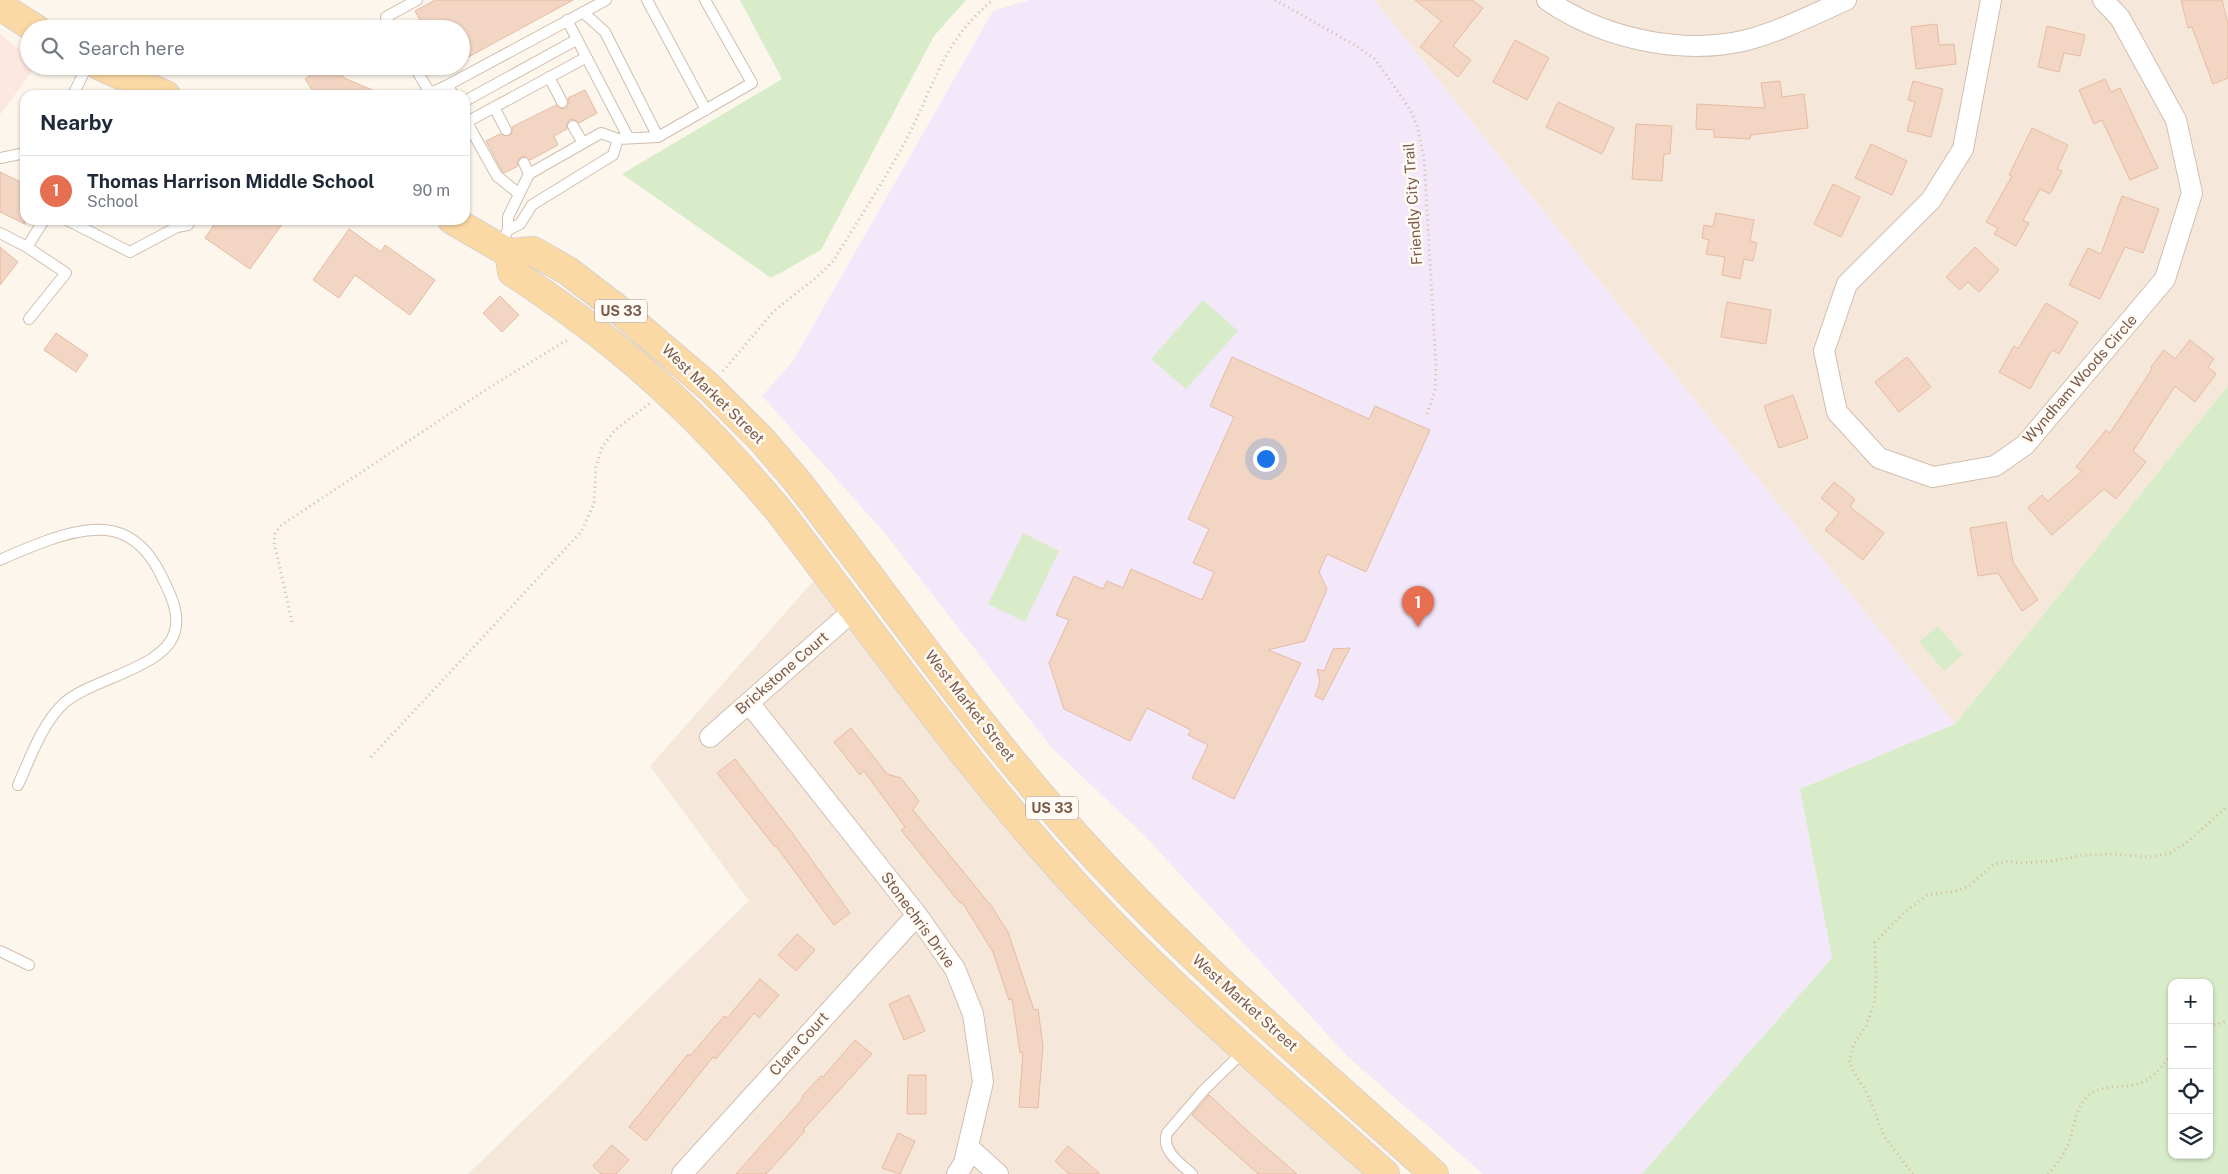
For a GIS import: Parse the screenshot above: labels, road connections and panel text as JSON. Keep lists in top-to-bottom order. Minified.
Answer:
{"streets":{"main road":["US 33","West Market Street"],"street":["Wyndham Woods Circle","Brickstone Court","Stonechris Drive","Clara Court"],"path":["Friendly City Trail"]},"crossings":[["West Market Street","Brickstone Court"],["Brickstone Court","Stonechris Drive"],["Stonechris Drive","Clara Court"]],"page":{"search":"Search here","heading":"Nearby","list":[{"mark":"1","name":"Thomas Harrison Middle School","note":"School","value":"90 m"}],"pins":"1","map_buttons":["+","−"]}}
